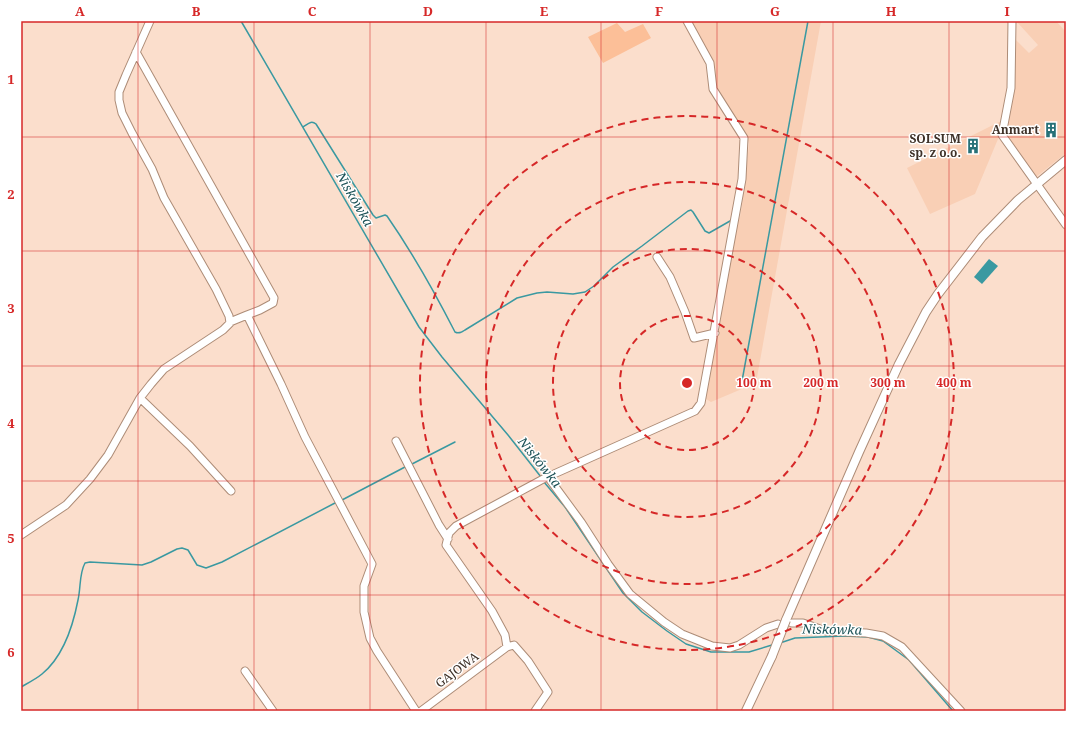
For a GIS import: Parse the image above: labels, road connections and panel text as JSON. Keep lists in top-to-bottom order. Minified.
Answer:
{"streets":{"street":["GAJOWA"]},"water":["Niskówka"],"places":{"building":["Anmart","SOLSUM sp. z o.o."]},"grid":{"columns":["A","B","C","D","E","F","G","H","I"],"rows":["1","2","3","4","5","6"]},"rings":["100 m","200 m","300 m","400 m"]}
